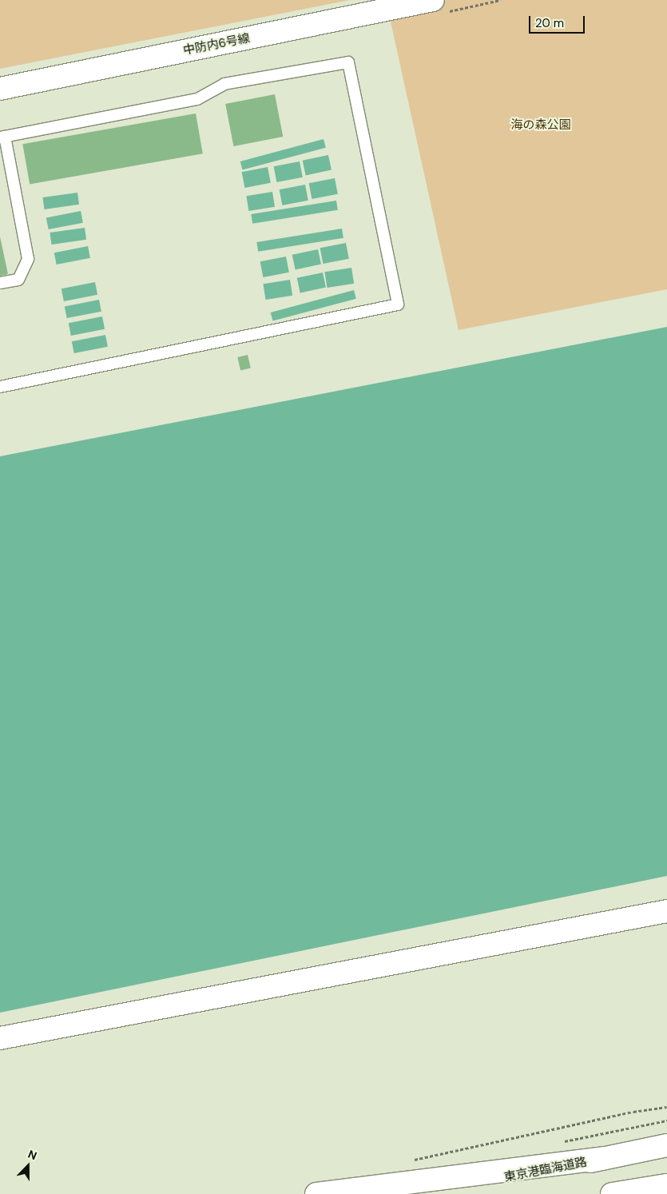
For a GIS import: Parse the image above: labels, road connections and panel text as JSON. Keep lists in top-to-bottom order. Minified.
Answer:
{"streets":{"street":["中防内6号線","東京港臨海道路"]},"parks":["海の森公園"],"scale_bar":"20 m","north":"top"}
